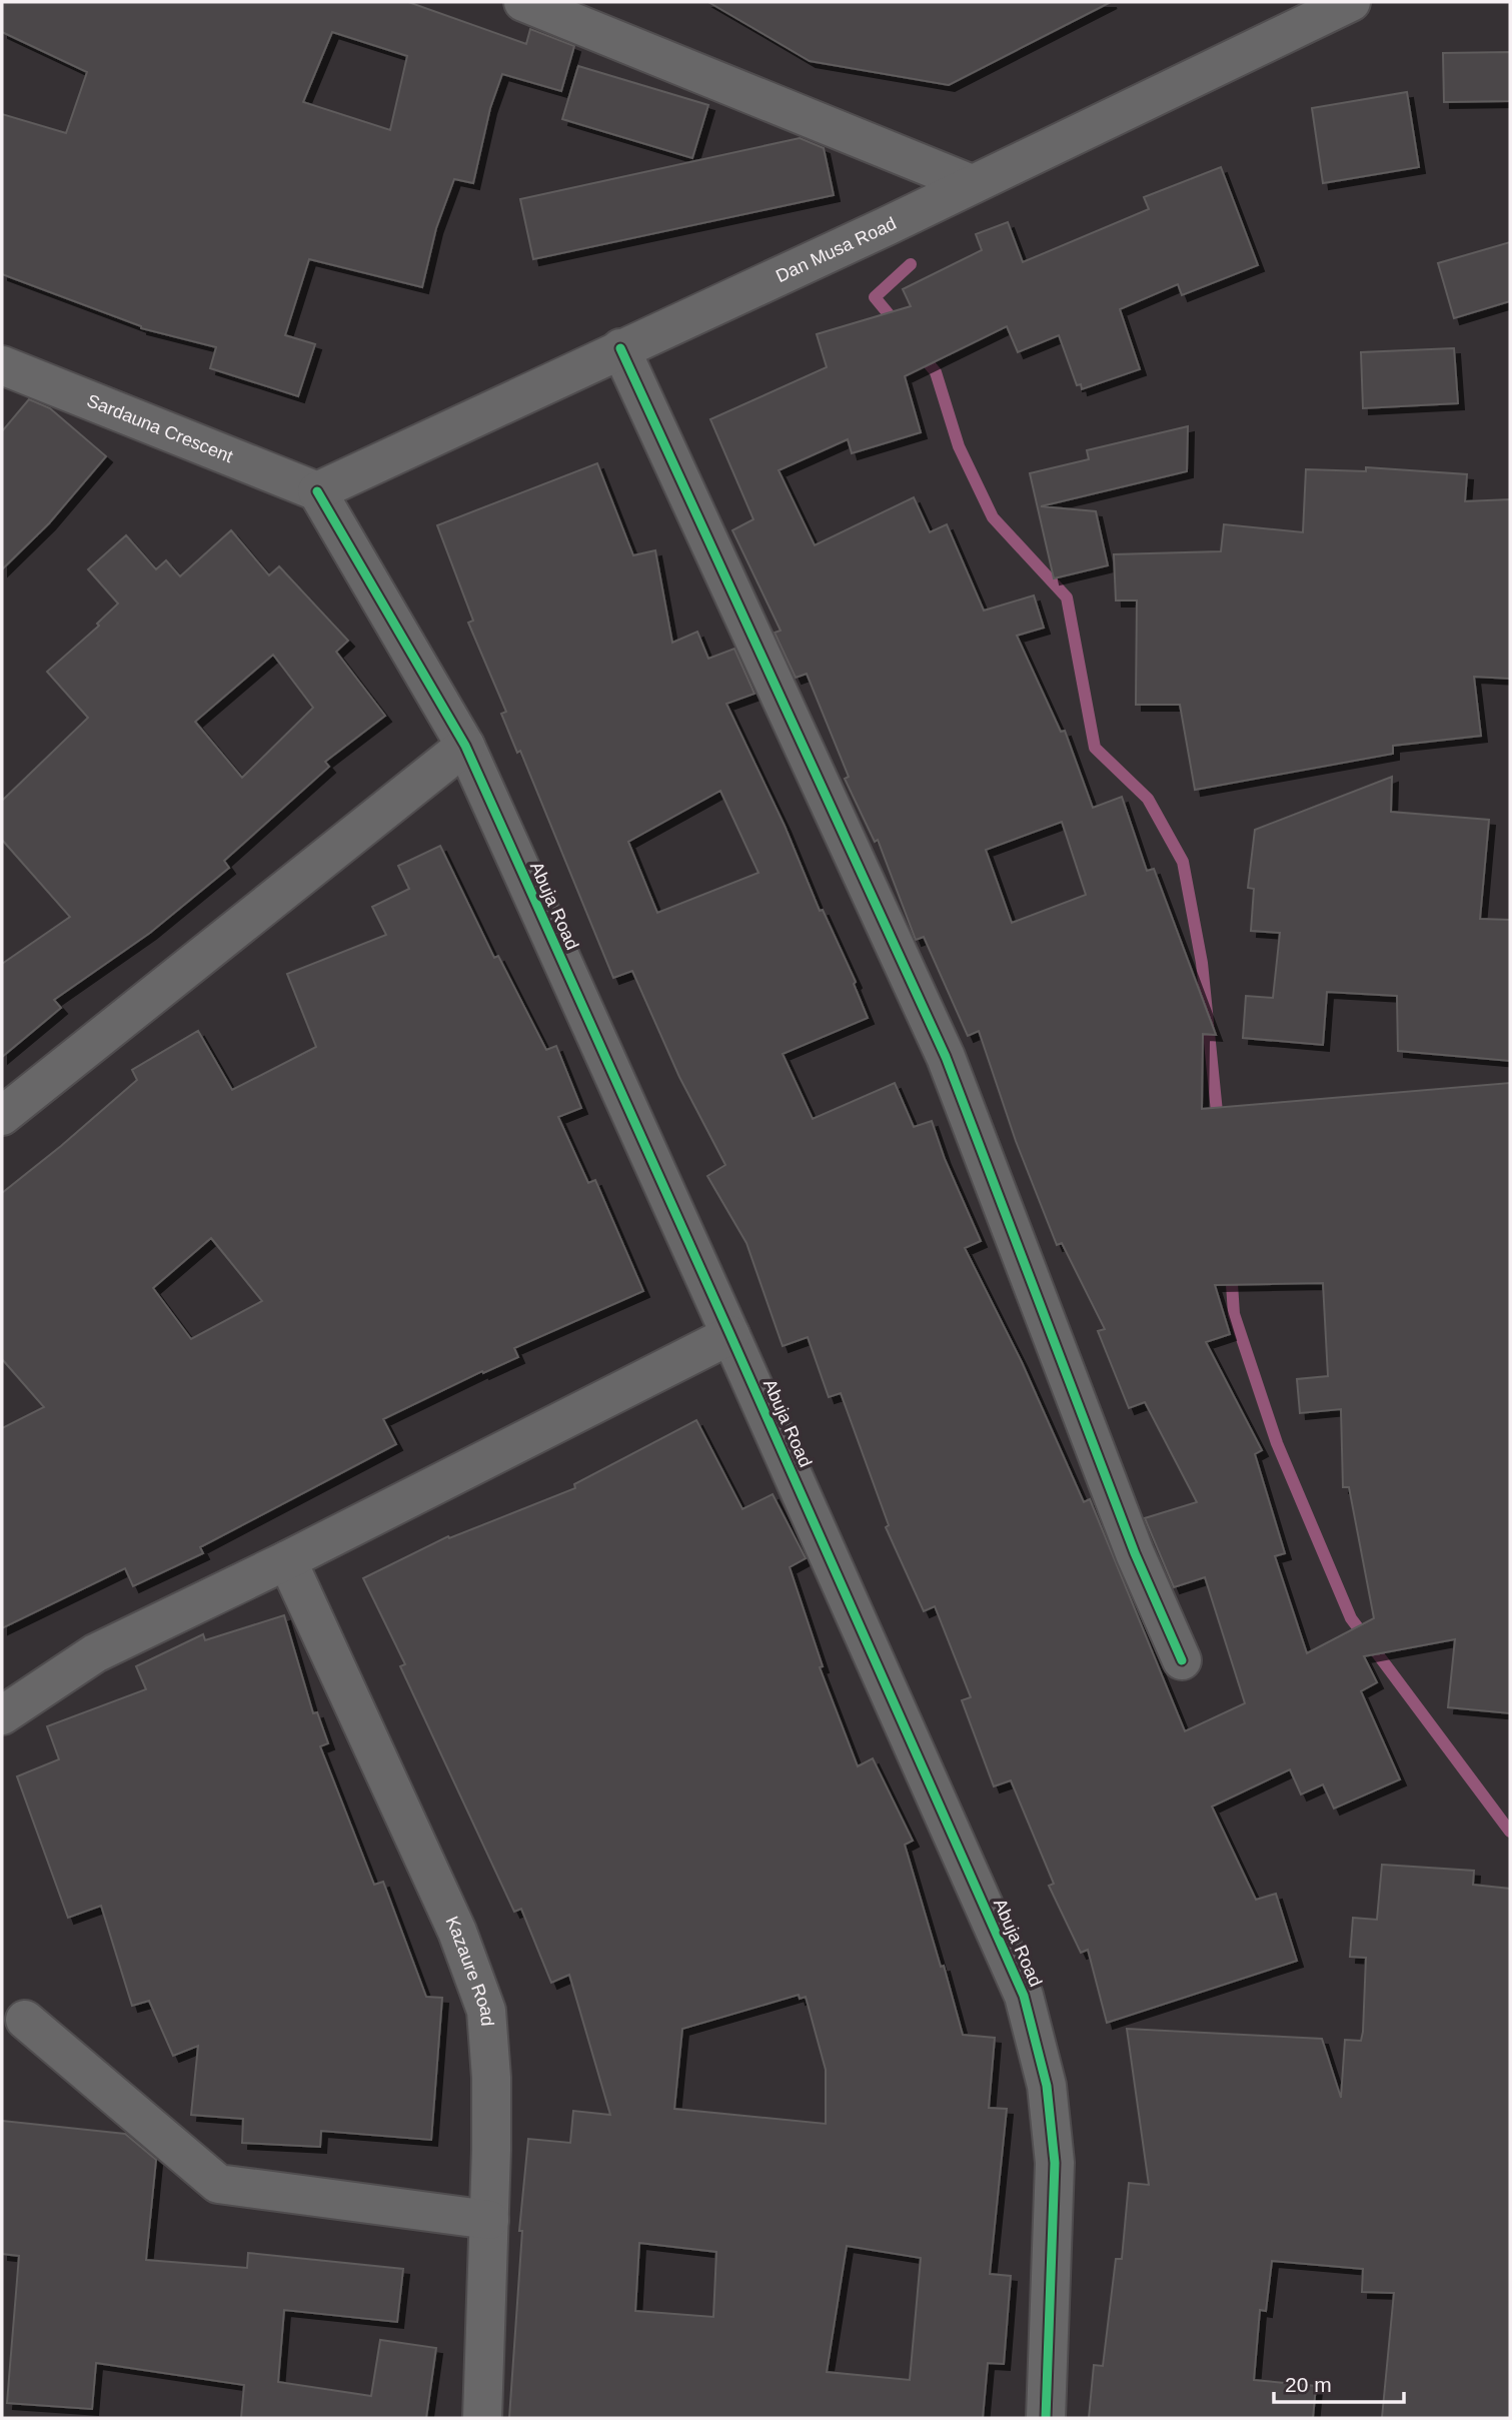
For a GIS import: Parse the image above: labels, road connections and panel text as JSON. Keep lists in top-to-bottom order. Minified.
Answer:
{"streets":{"street":["Dan Musa Road","Sardauna Crescent","Abuja Road","Kazaure Road"]},"crossings":[["Dan Musa Road","Sardauna Crescent"],["Dan Musa Road","Abuja Road"],["Sardauna Crescent","Abuja Road"]],"scale_bar":"20 m"}
